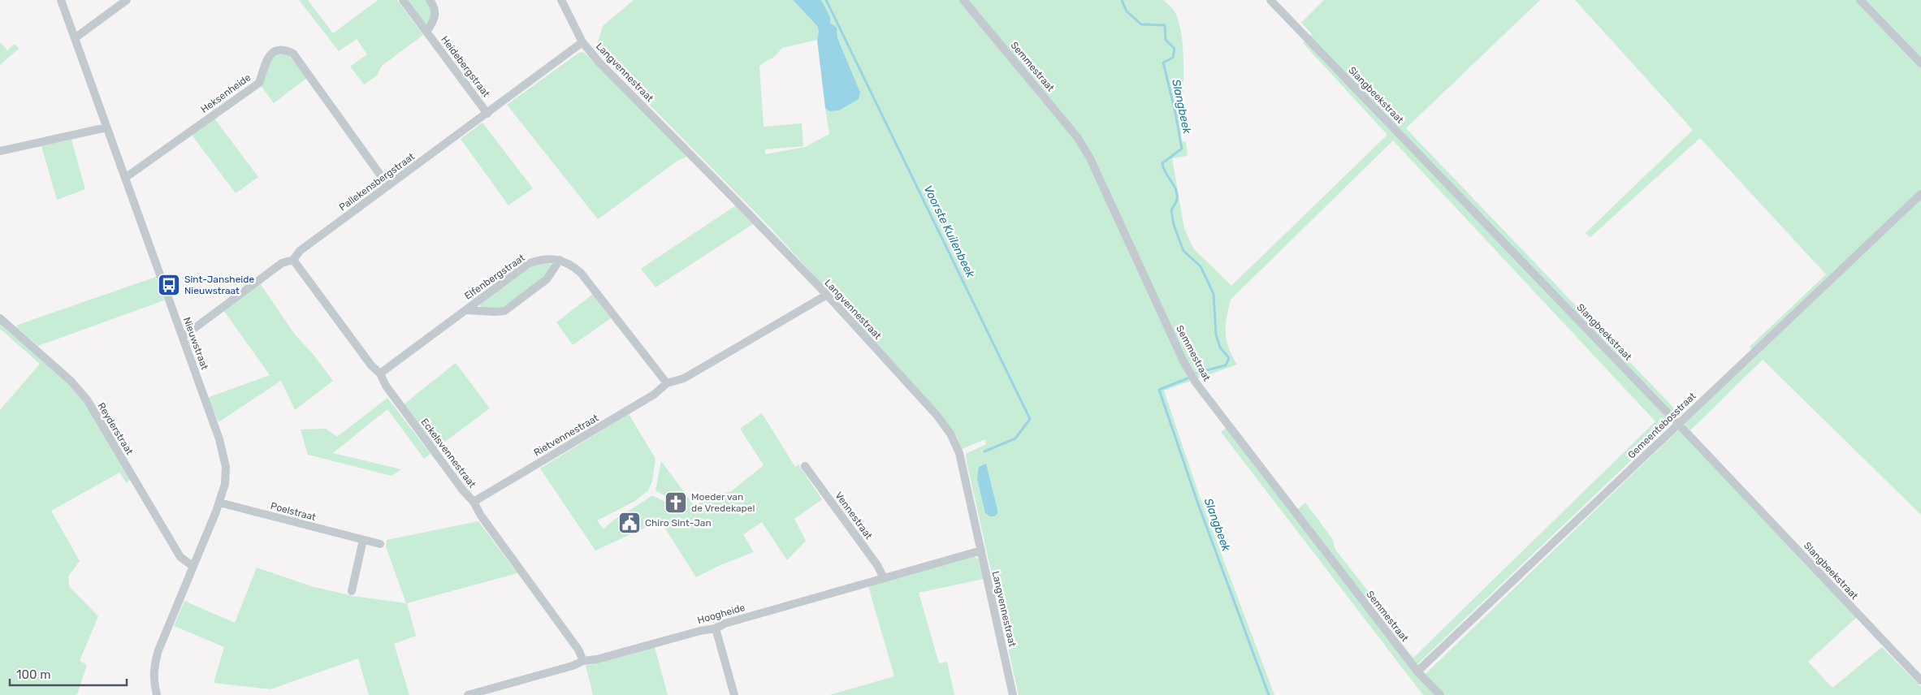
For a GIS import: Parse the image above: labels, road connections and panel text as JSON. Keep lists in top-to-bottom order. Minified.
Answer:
{"streets":{"street":["Heidebergstraat","Semmestraat","Langvennestraat","Heksenheide","Slangbeekstraat","Pallekensbergstraat","Elfenbergstraat","Nieuwstraat","Gemeentebosstraat","Reyderstraat","Rietvennestraat","Eckelsvennestraat","Poelstraat","Vennestraat","Hoogheide"]},"crossings":[["Heidebergstraat","Pallekensbergstraat"],["Semmestraat","Gemeentebosstraat"],["Langvennestraat","Pallekensbergstraat"],["Langvennestraat","Rietvennestraat"],["Langvennestraat","Hoogheide"],["Heksenheide","Pallekensbergstraat"],["Heksenheide","Nieuwstraat"],["Slangbeekstraat","Gemeentebosstraat"],["Pallekensbergstraat","Nieuwstraat"],["Pallekensbergstraat","Eckelsvennestraat"],["Elfenbergstraat","Rietvennestraat"],["Elfenbergstraat","Eckelsvennestraat"],["Nieuwstraat","Reyderstraat"],["Nieuwstraat","Poelstraat"],["Rietvennestraat","Eckelsvennestraat"],["Eckelsvennestraat","Hoogheide"],["Vennestraat","Hoogheide"]],"water":["Slangbeek","Voorste Kuilenbeek"],"places":{"bus stop":["Sint-Jansheide Nieuwstraat"],"church":["Moeder van de Vredekapel"],"public building":["Chiro Sint-Jan"]},"scale_bar":"100 m"}
